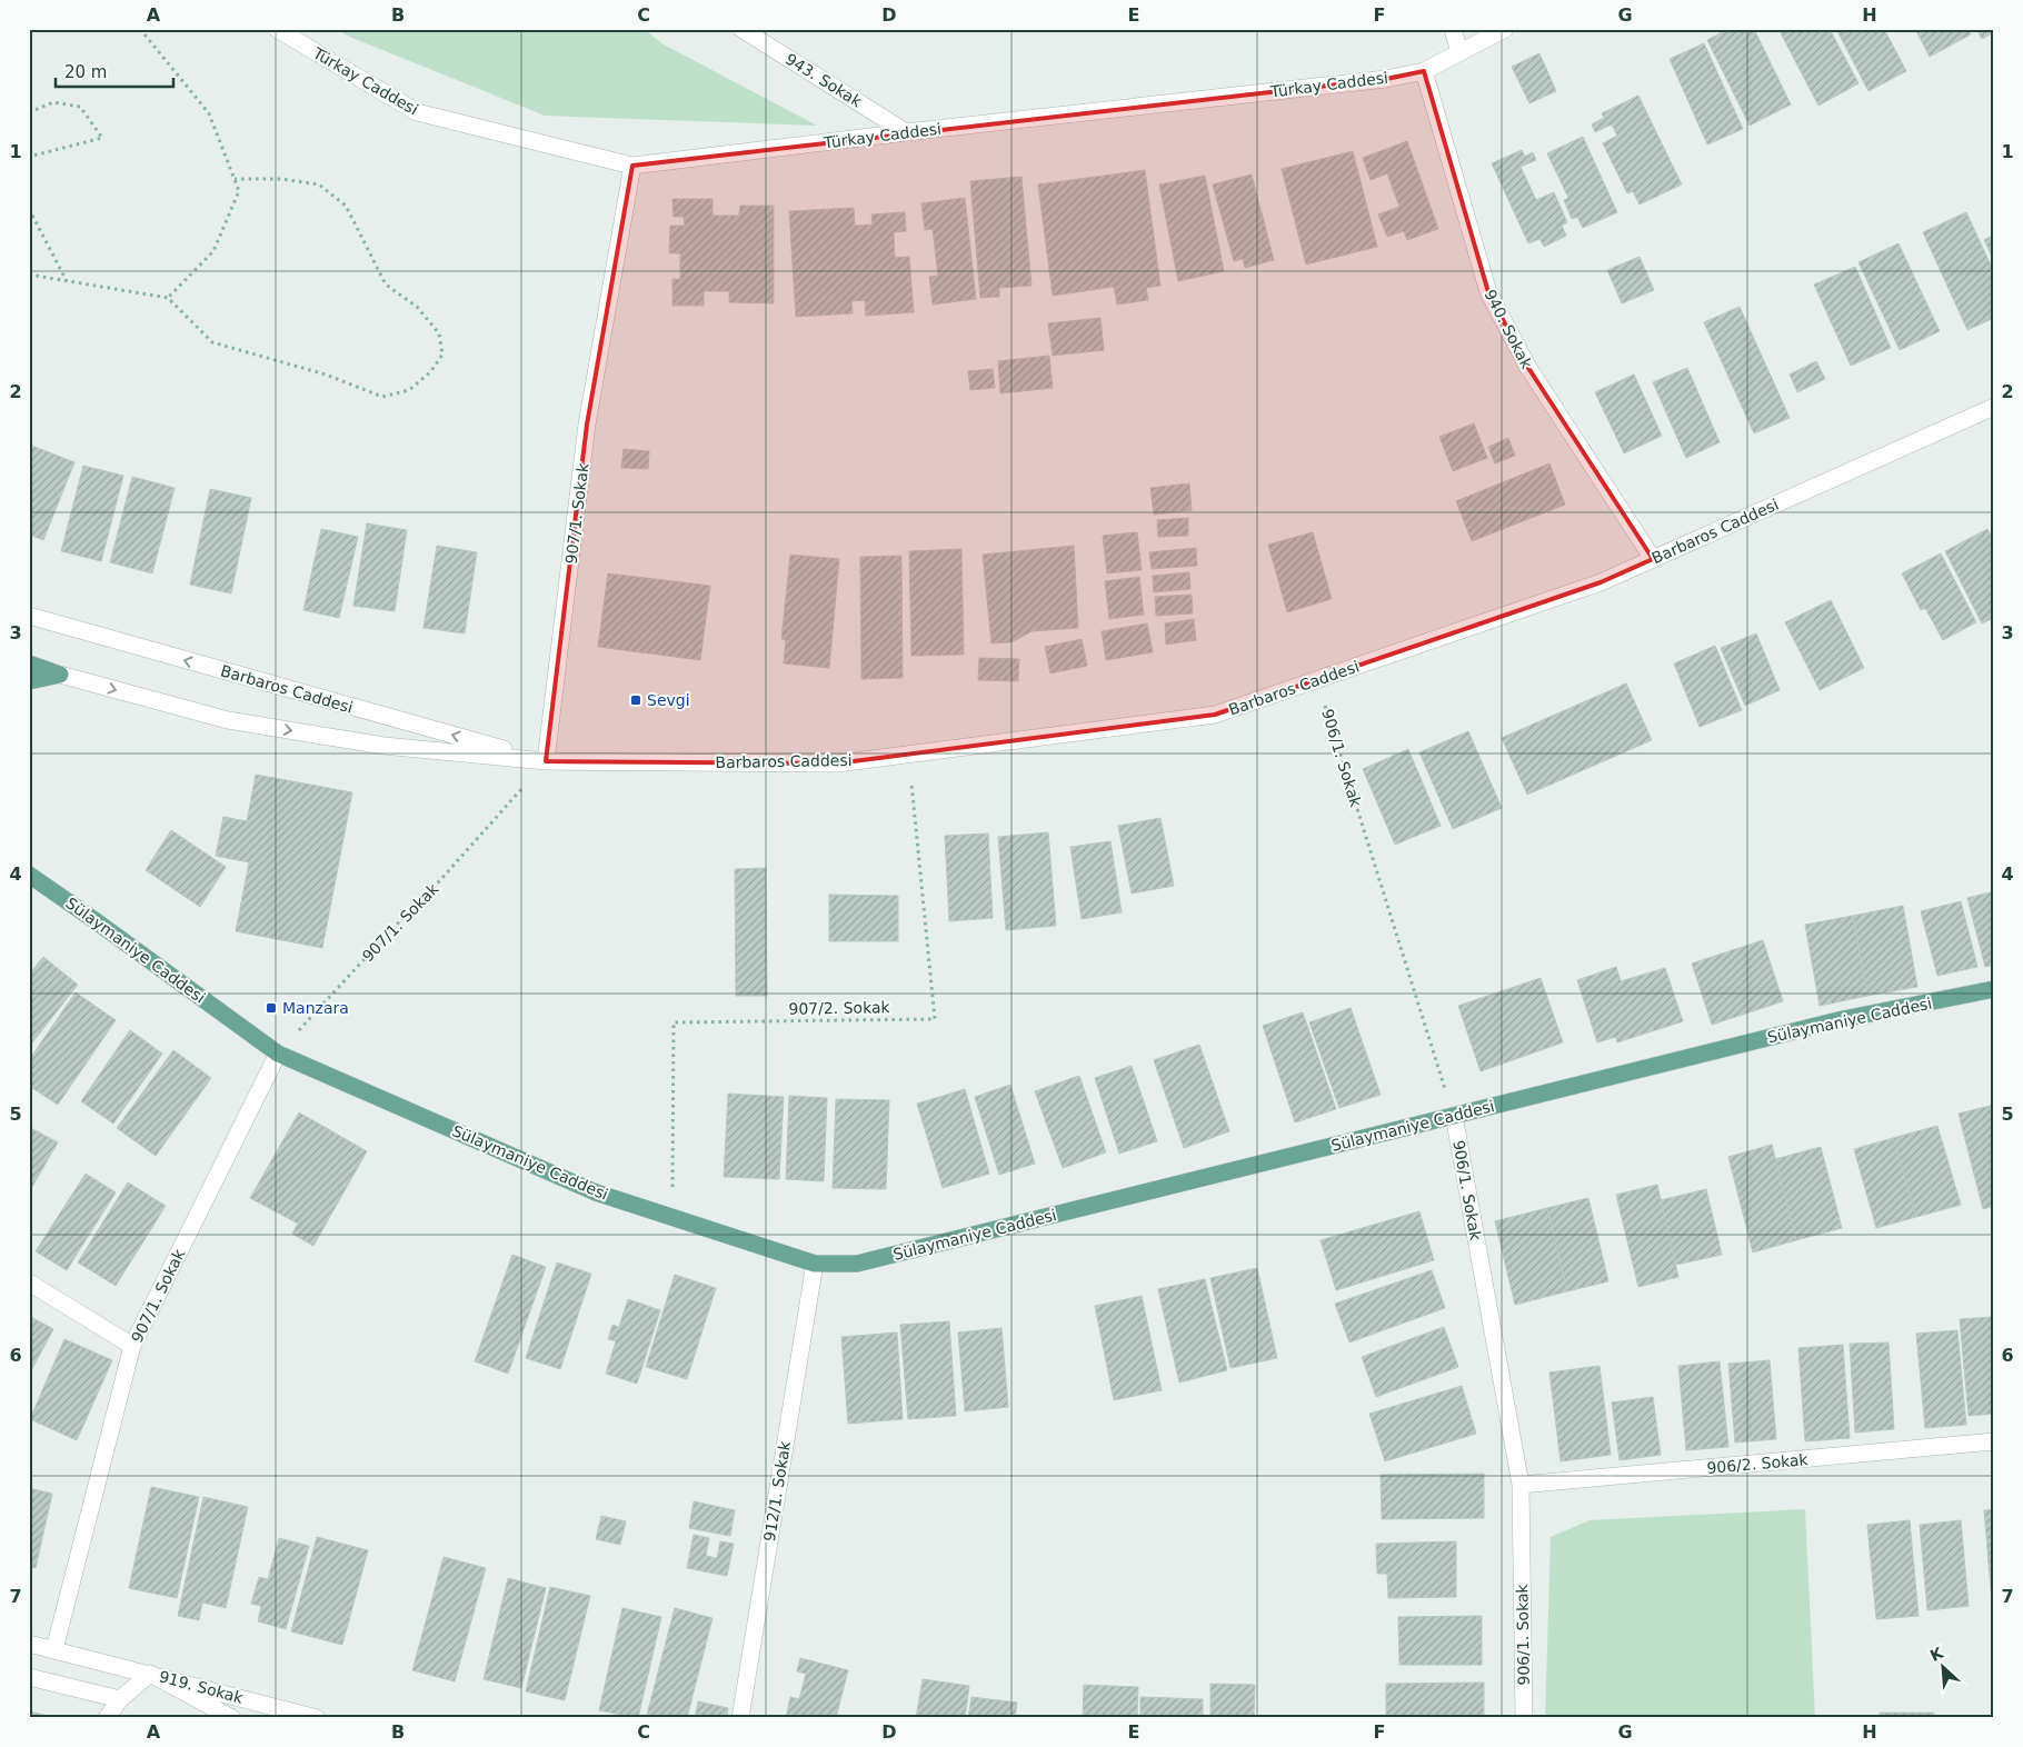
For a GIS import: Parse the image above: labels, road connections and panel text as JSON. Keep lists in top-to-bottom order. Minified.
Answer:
{"streets":{"main road":["Barbaros Caddesi","Sülaymaniye Caddesi"],"street":["943. Sokak","Türkay Caddesi","940. Sokak","907/1. Sokak","906/1. Sokak","906/2. Sokak","912/1. Sokak","919. Sokak"],"path":["907/2. Sokak"]},"crossings":[["943. Sokak","Türkay Caddesi"],["Türkay Caddesi","940. Sokak"],["Türkay Caddesi","907/1. Sokak"],["940. Sokak","Barbaros Caddesi"],["907/1. Sokak","Barbaros Caddesi"],["907/1. Sokak","Sülaymaniye Caddesi"],["907/1. Sokak","919. Sokak"],["Barbaros Caddesi","906/1. Sokak"],["Barbaros Caddesi","907/2. Sokak"],["906/1. Sokak","Sülaymaniye Caddesi"],["906/1. Sokak","906/2. Sokak"],["Sülaymaniye Caddesi","907/2. Sokak"],["Sülaymaniye Caddesi","912/1. Sokak"]],"places":{"transit":["Sevgi","Manzara"]},"scale_bar":"20 m","north":"top left","grid":{"columns":["A","B","C","D","E","F","G","H"],"rows":["1","2","3","4","5","6","7"]}}
